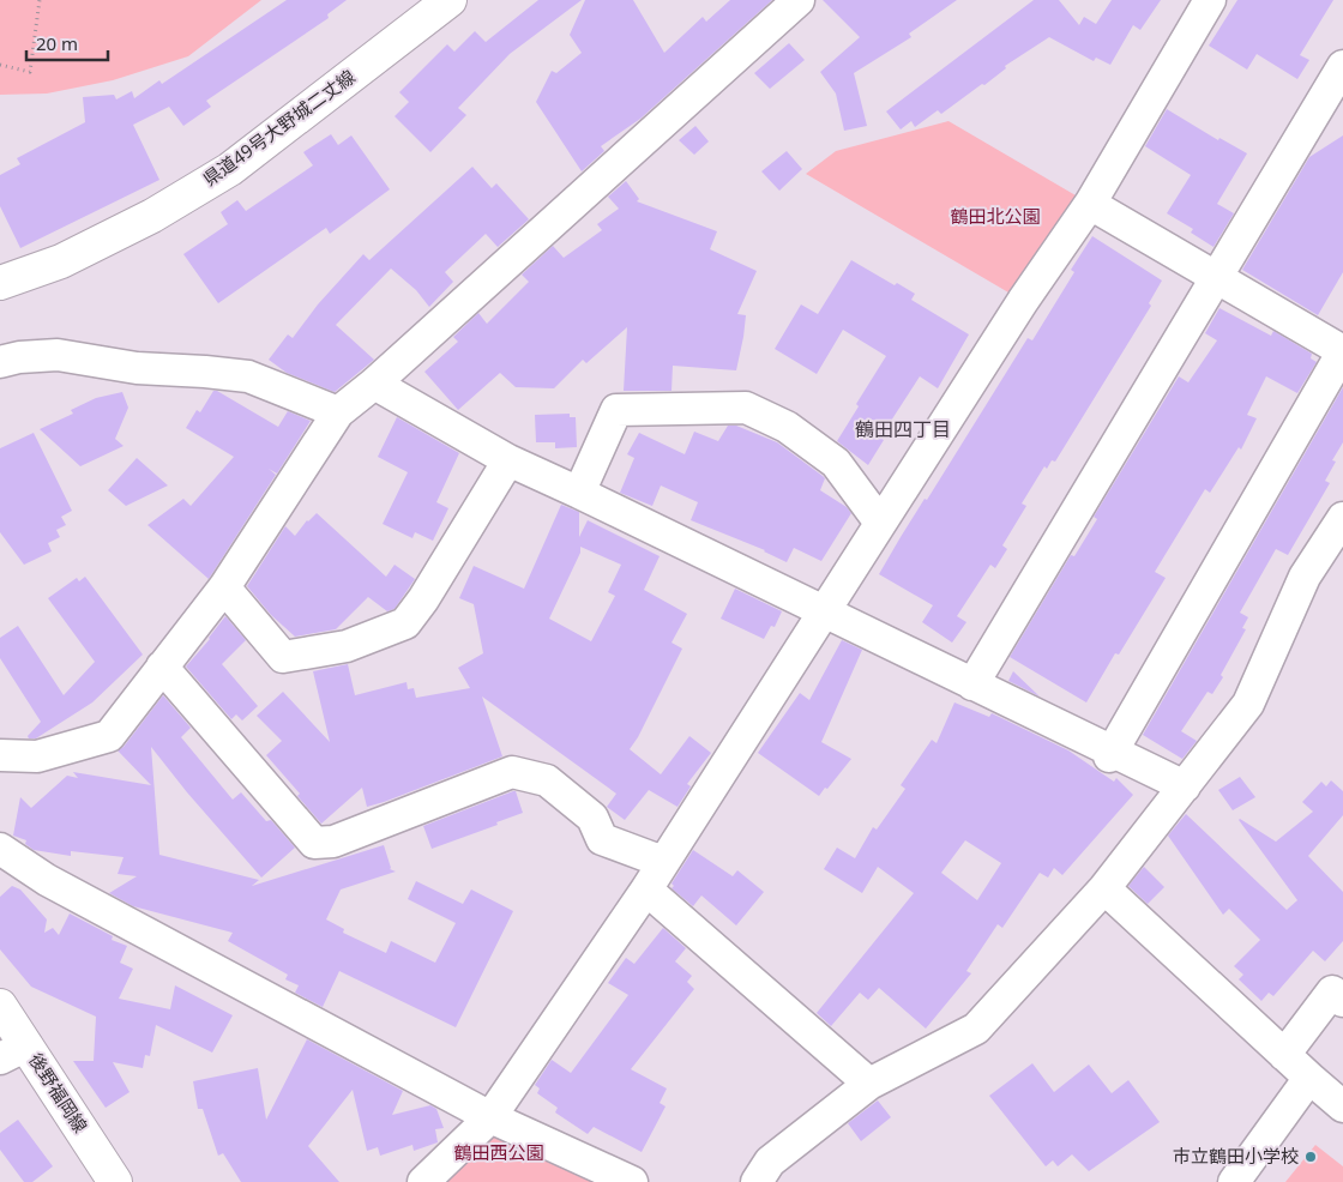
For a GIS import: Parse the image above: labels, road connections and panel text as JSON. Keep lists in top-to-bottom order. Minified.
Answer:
{"streets":{"main road":["県道49号大野城二丈線","後野福岡線"]},"districts":["鶴田四丁目"],"parks":["鶴田北公園","鶴田西公園"],"places":["市立鶴田小学校"],"scale_bar":"20 m"}
